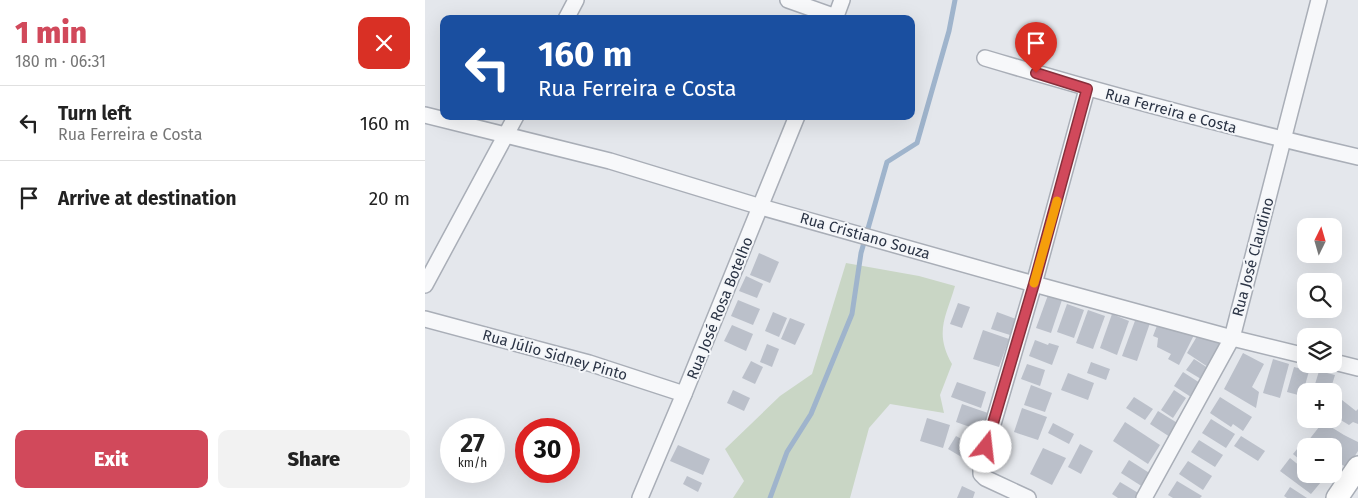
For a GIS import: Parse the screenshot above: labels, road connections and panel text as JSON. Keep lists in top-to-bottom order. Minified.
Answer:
{"streets":{"street":["Rua Ferreira e Costa","Rua Cristiano Souza","Rua José Claudino","Rua José Rosa Botelho","Rua Júlio Sidney Pinto"]},"crossings":[["Rua Ferreira e Costa","Rua José Claudino"],["Rua Cristiano Souza","Rua José Claudino"],["Rua Cristiano Souza","Rua José Rosa Botelho"],["Rua José Rosa Botelho","Rua Júlio Sidney Pinto"]],"north":"top","page":{"heading":["1 min","180 m · 06:31"],"turn":["160 m","Rua Ferreira e Costa"],"list":[{"name":"Turn left","note":"Rua Ferreira e Costa","value":"160 m"},{"name":"Arrive at destination","value":"20 m"}],"map_buttons":["+","−"],"speed":"27 km/h","limit":"30","buttons":["Exit","Share"]}}
